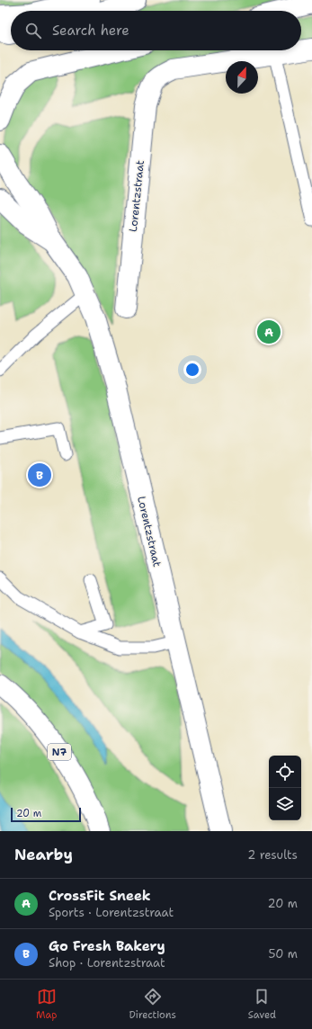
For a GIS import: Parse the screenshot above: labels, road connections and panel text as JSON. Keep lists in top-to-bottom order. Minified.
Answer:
{"streets":{"main road":["Lorentzstraat","N7"]},"scale_bar":"20 m","north":"top","page":{"search":"Search here","pins":["A","B"],"scale":"20 m","heading":["Nearby","2 results"],"list":[{"mark":"A","name":"CrossFit Sneek","note":"Sports · Lorentzstraat","value":"20 m"},{"mark":"B","name":"Go Fresh Bakery","note":"Shop · Lorentzstraat","value":"50 m"}],"nav":["Map","Directions","Saved"]}}
